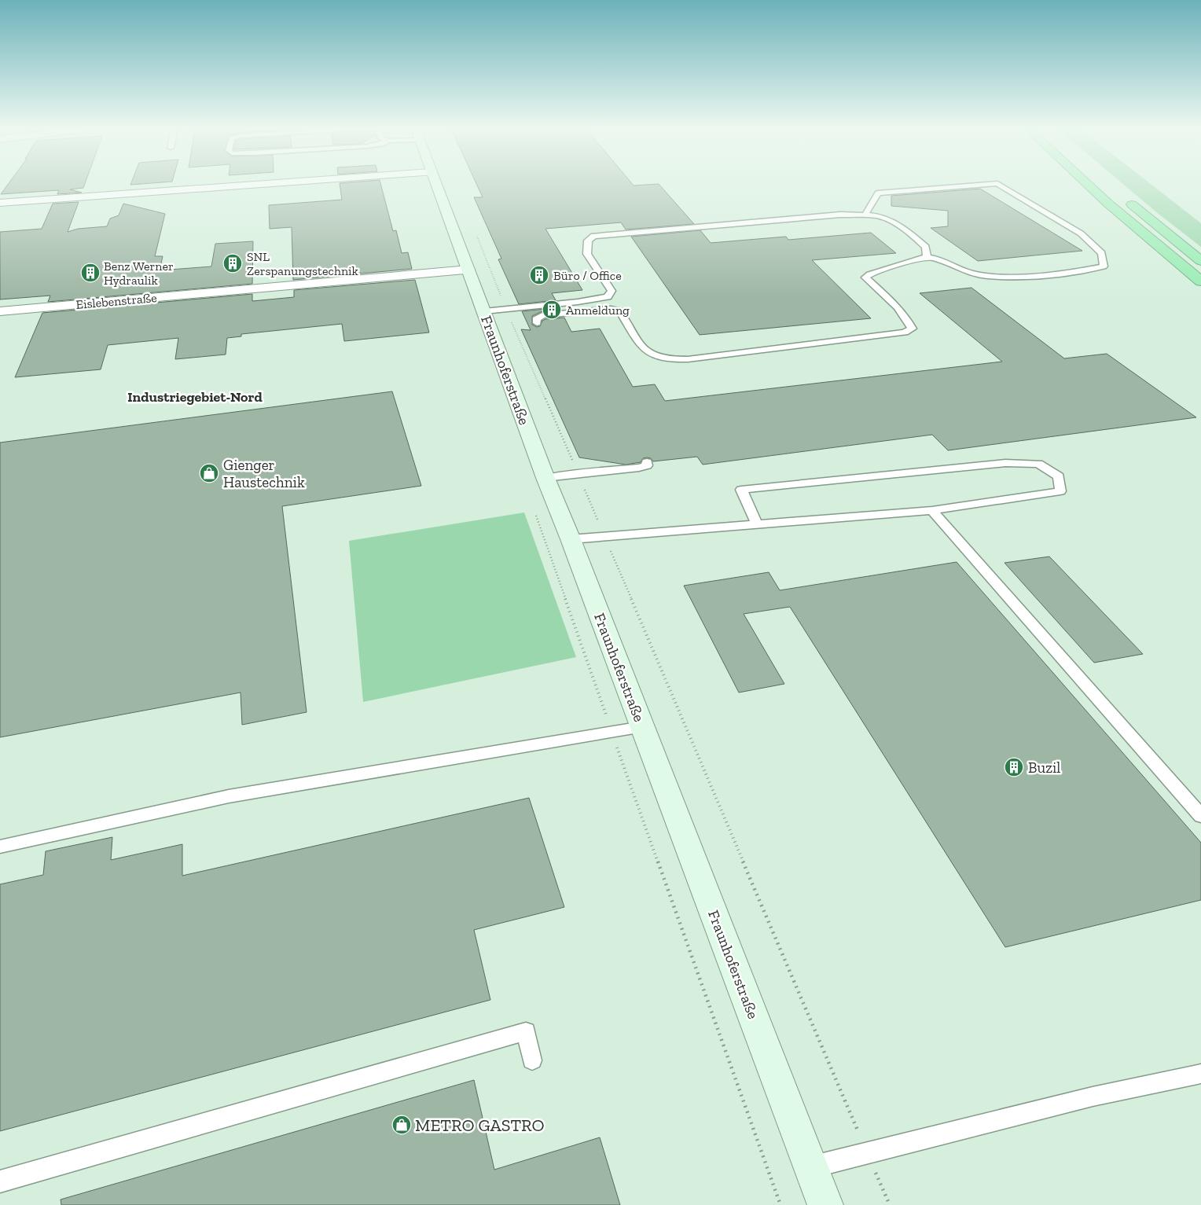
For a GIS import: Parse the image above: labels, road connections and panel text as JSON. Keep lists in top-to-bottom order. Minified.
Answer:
{"streets":{"street":["Eislebenstraße","Fraunhoferstraße"]},"crossings":[["Eislebenstraße","Fraunhoferstraße"]],"districts":["Industriegebiet-Nord"],"places":{"building":["SNL Zerspanungstechnik","Benz Werner Hydraulik","Büro / Office","Anmeldung","Buzil"],"shop":["Gienger Haustechnik","METRO GASTRO"]}}
